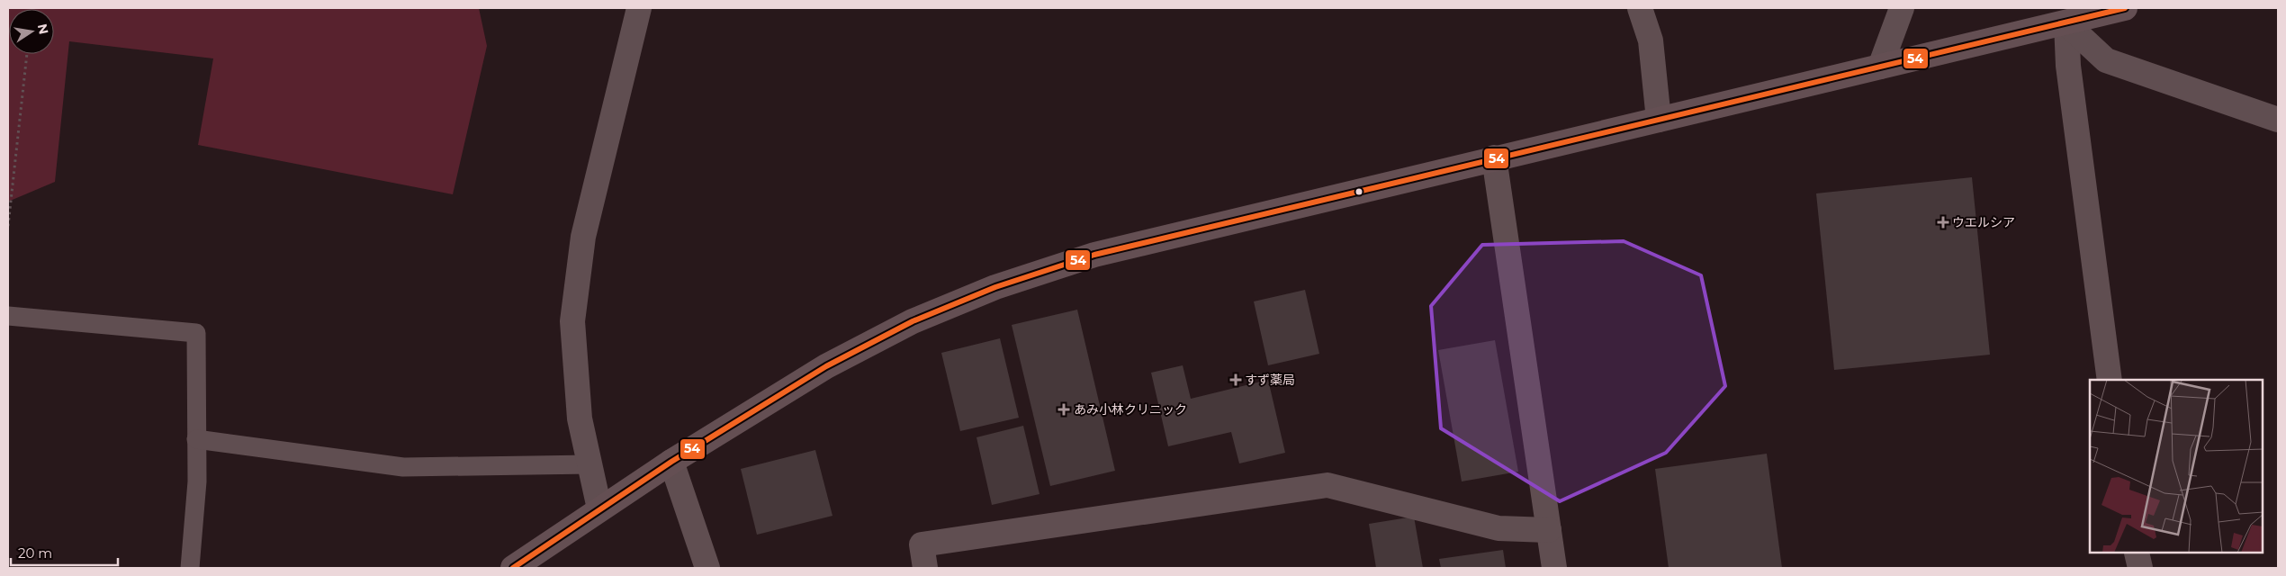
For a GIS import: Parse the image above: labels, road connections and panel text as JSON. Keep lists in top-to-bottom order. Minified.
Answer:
{"places":{"health":["ウエルシア","すず薬局","あみ小林クリニック"]},"lines":["transit line 54"],"scale_bar":"20 m","north":"right"}
